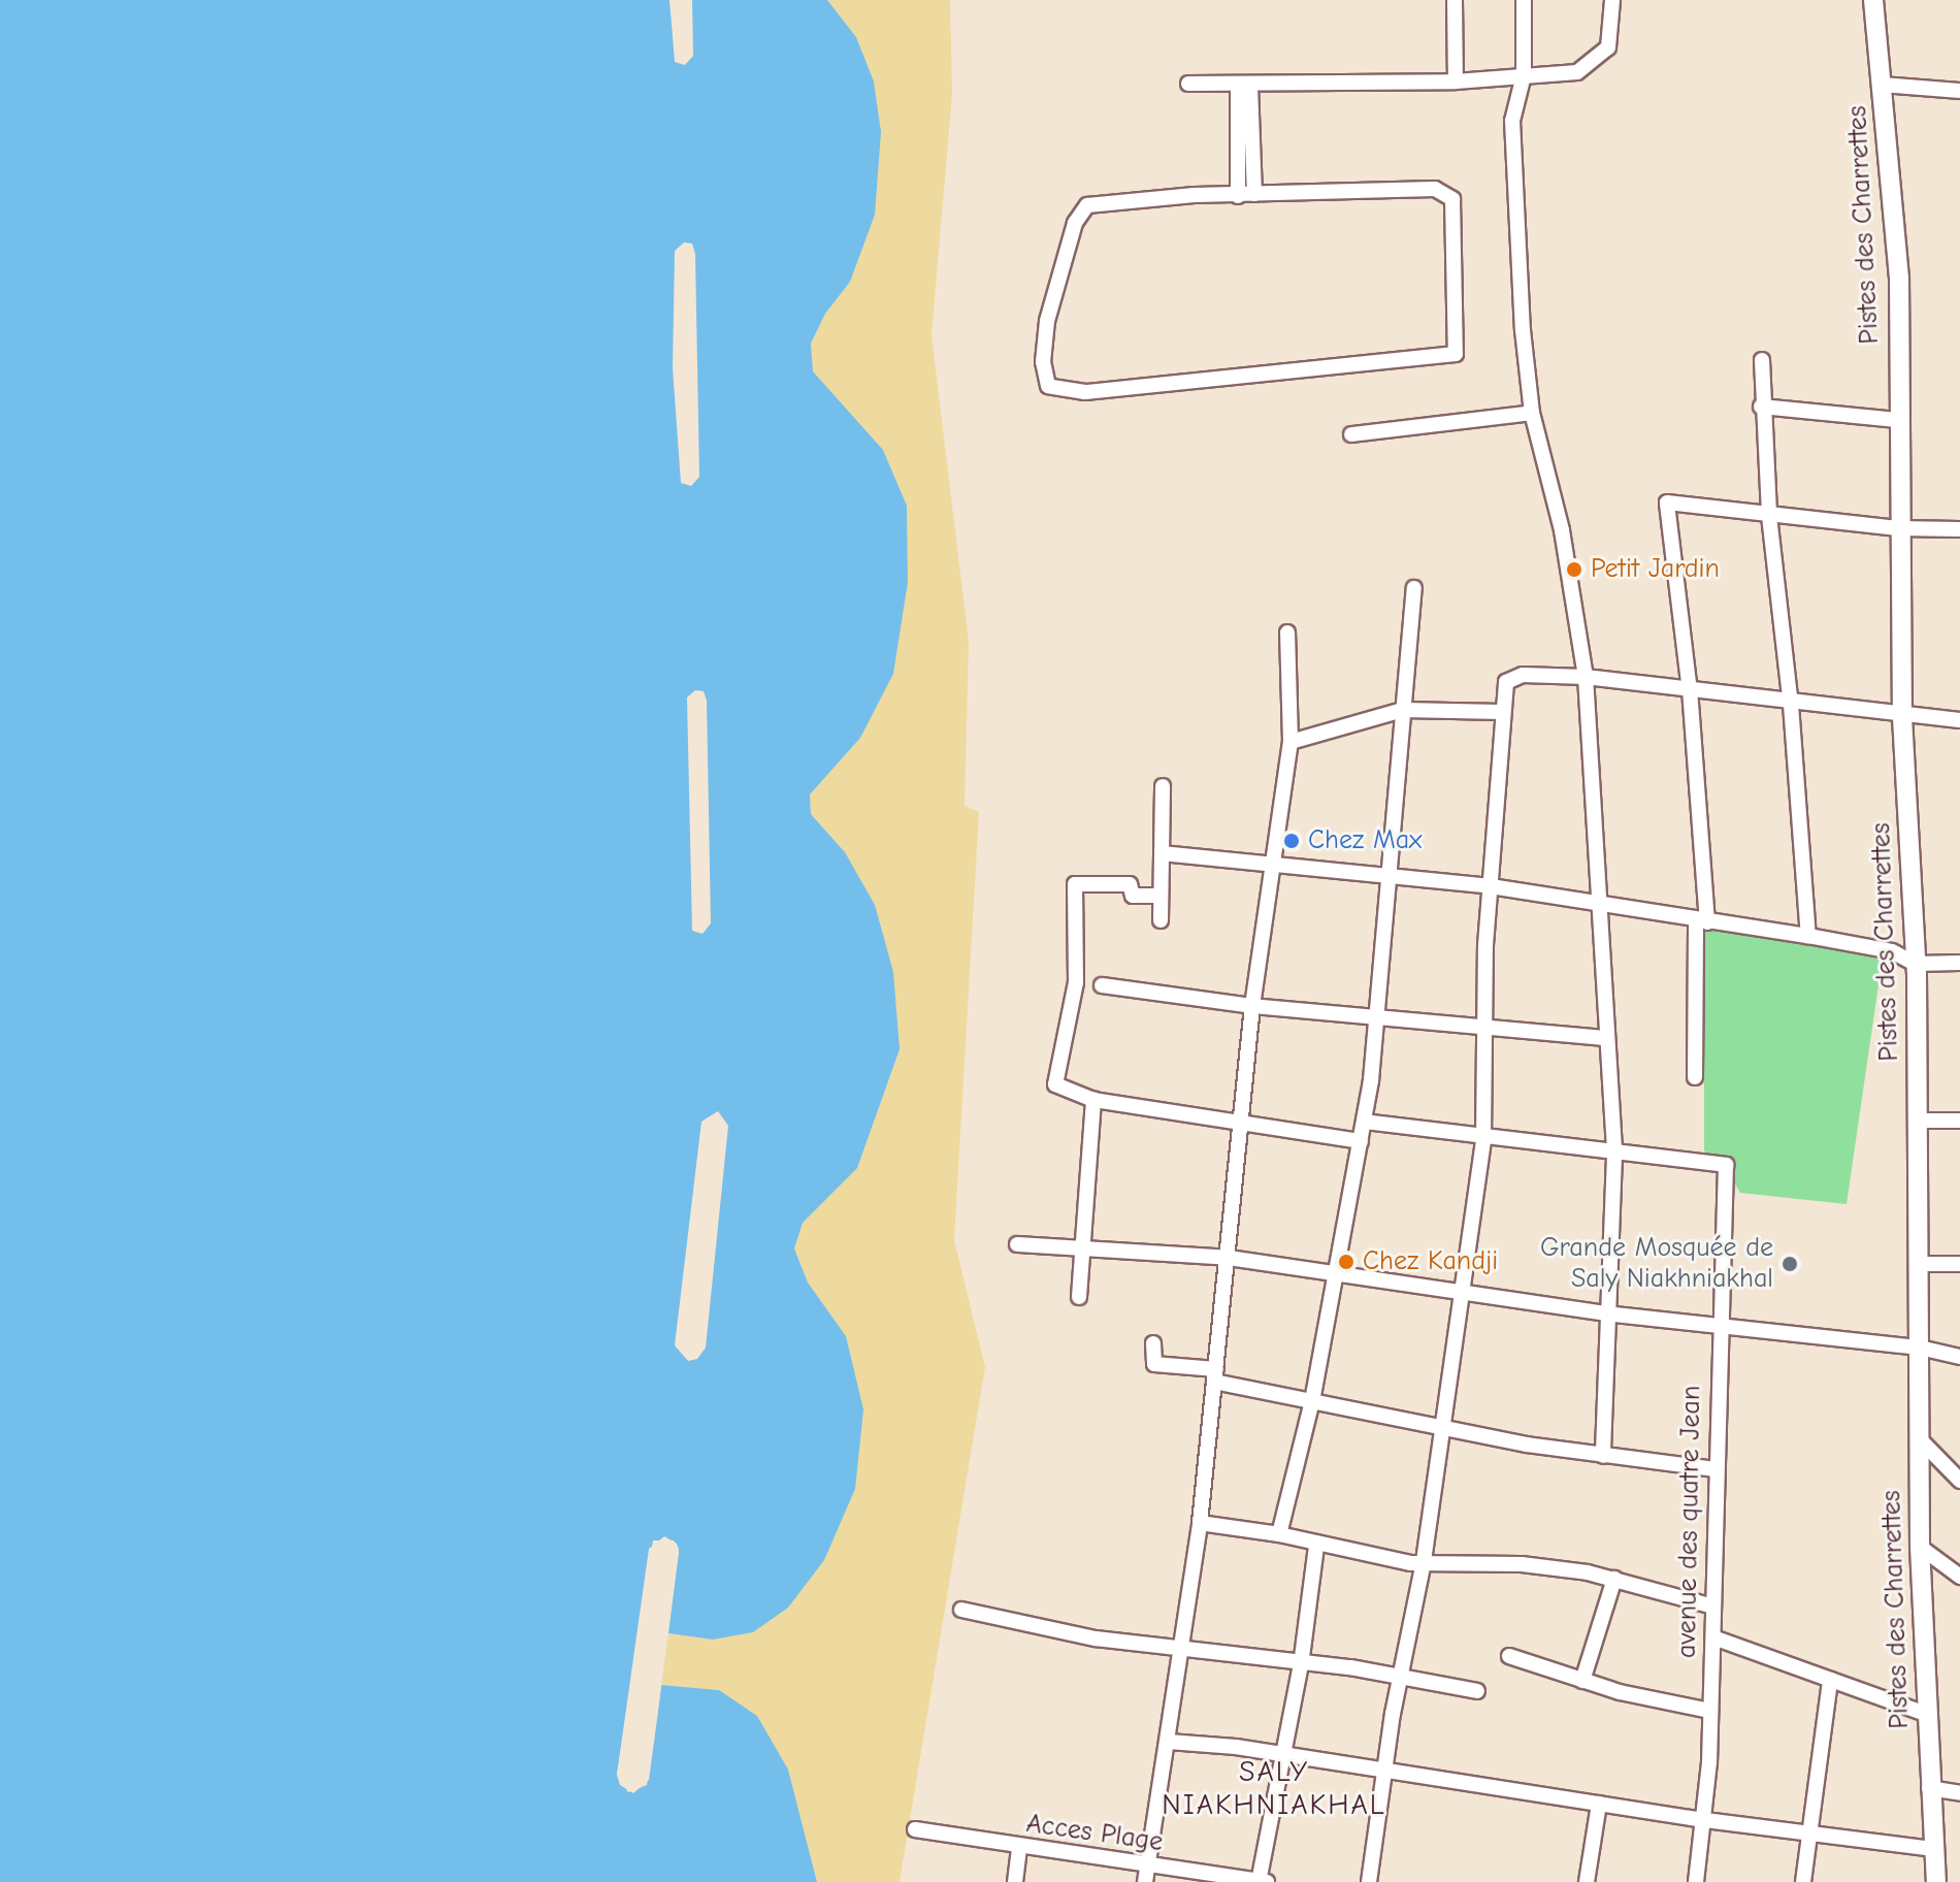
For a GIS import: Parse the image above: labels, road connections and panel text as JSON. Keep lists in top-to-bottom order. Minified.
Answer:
{"streets":{"main road":["Pistes des Charrettes"],"street":["avenue des quatre Jean","Acces Plage"]},"districts":["SALY NIAKHNIAKHAL"],"places":["Petit Jardin","Chez Max","Chez Kandji","Grande Mosquée de Saly Niakhniakhal"]}
